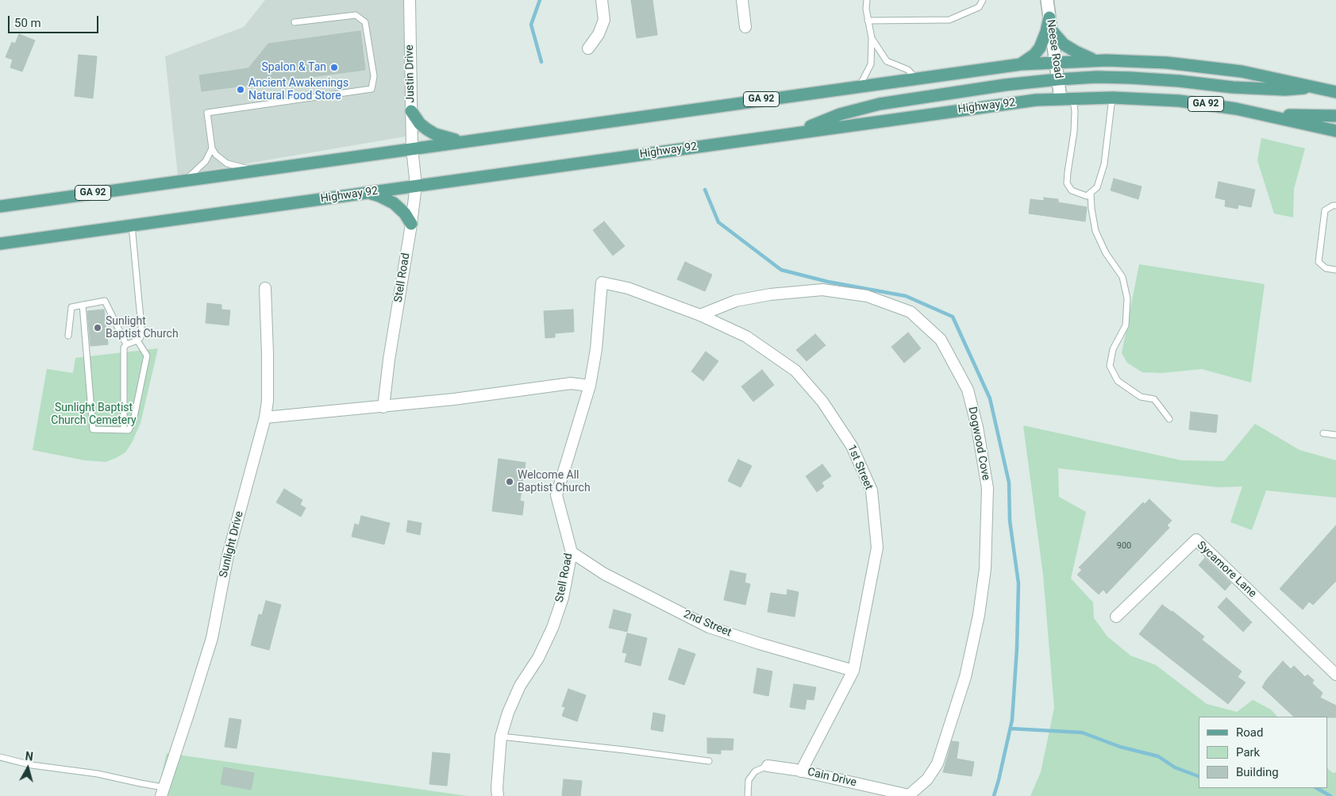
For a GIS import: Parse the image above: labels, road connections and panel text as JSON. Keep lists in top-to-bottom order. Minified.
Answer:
{"streets":{"main road":["GA 92","Highway 92"],"street":["Neese Road","Justin Drive","Stell Road","Dogwood Cove","1st Street","Sunlight Drive","Sycamore Lane","2nd Street","Cain Drive"]},"crossings":[["Neese Road","GA 92"],["Neese Road","Highway 92"],["Justin Drive","GA 92"],["Justin Drive","Stell Road"],["GA 92","Stell Road"],["Highway 92","Stell Road"],["Stell Road","1st Street"],["Stell Road","2nd Street"],["Dogwood Cove","1st Street"],["Dogwood Cove","Cain Drive"],["1st Street","2nd Street"],["1st Street","Cain Drive"]],"parks":["Sunlight Baptist Church Cemetery"],"places":["Spalon & Tan","Ancient Awakenings Natural Food Store","Sunlight Baptist Church","Welcome All Baptist Church"],"house_numbers":["900"],"legend":["Road","Park","Building"],"scale_bar":"50 m","north":"top"}
